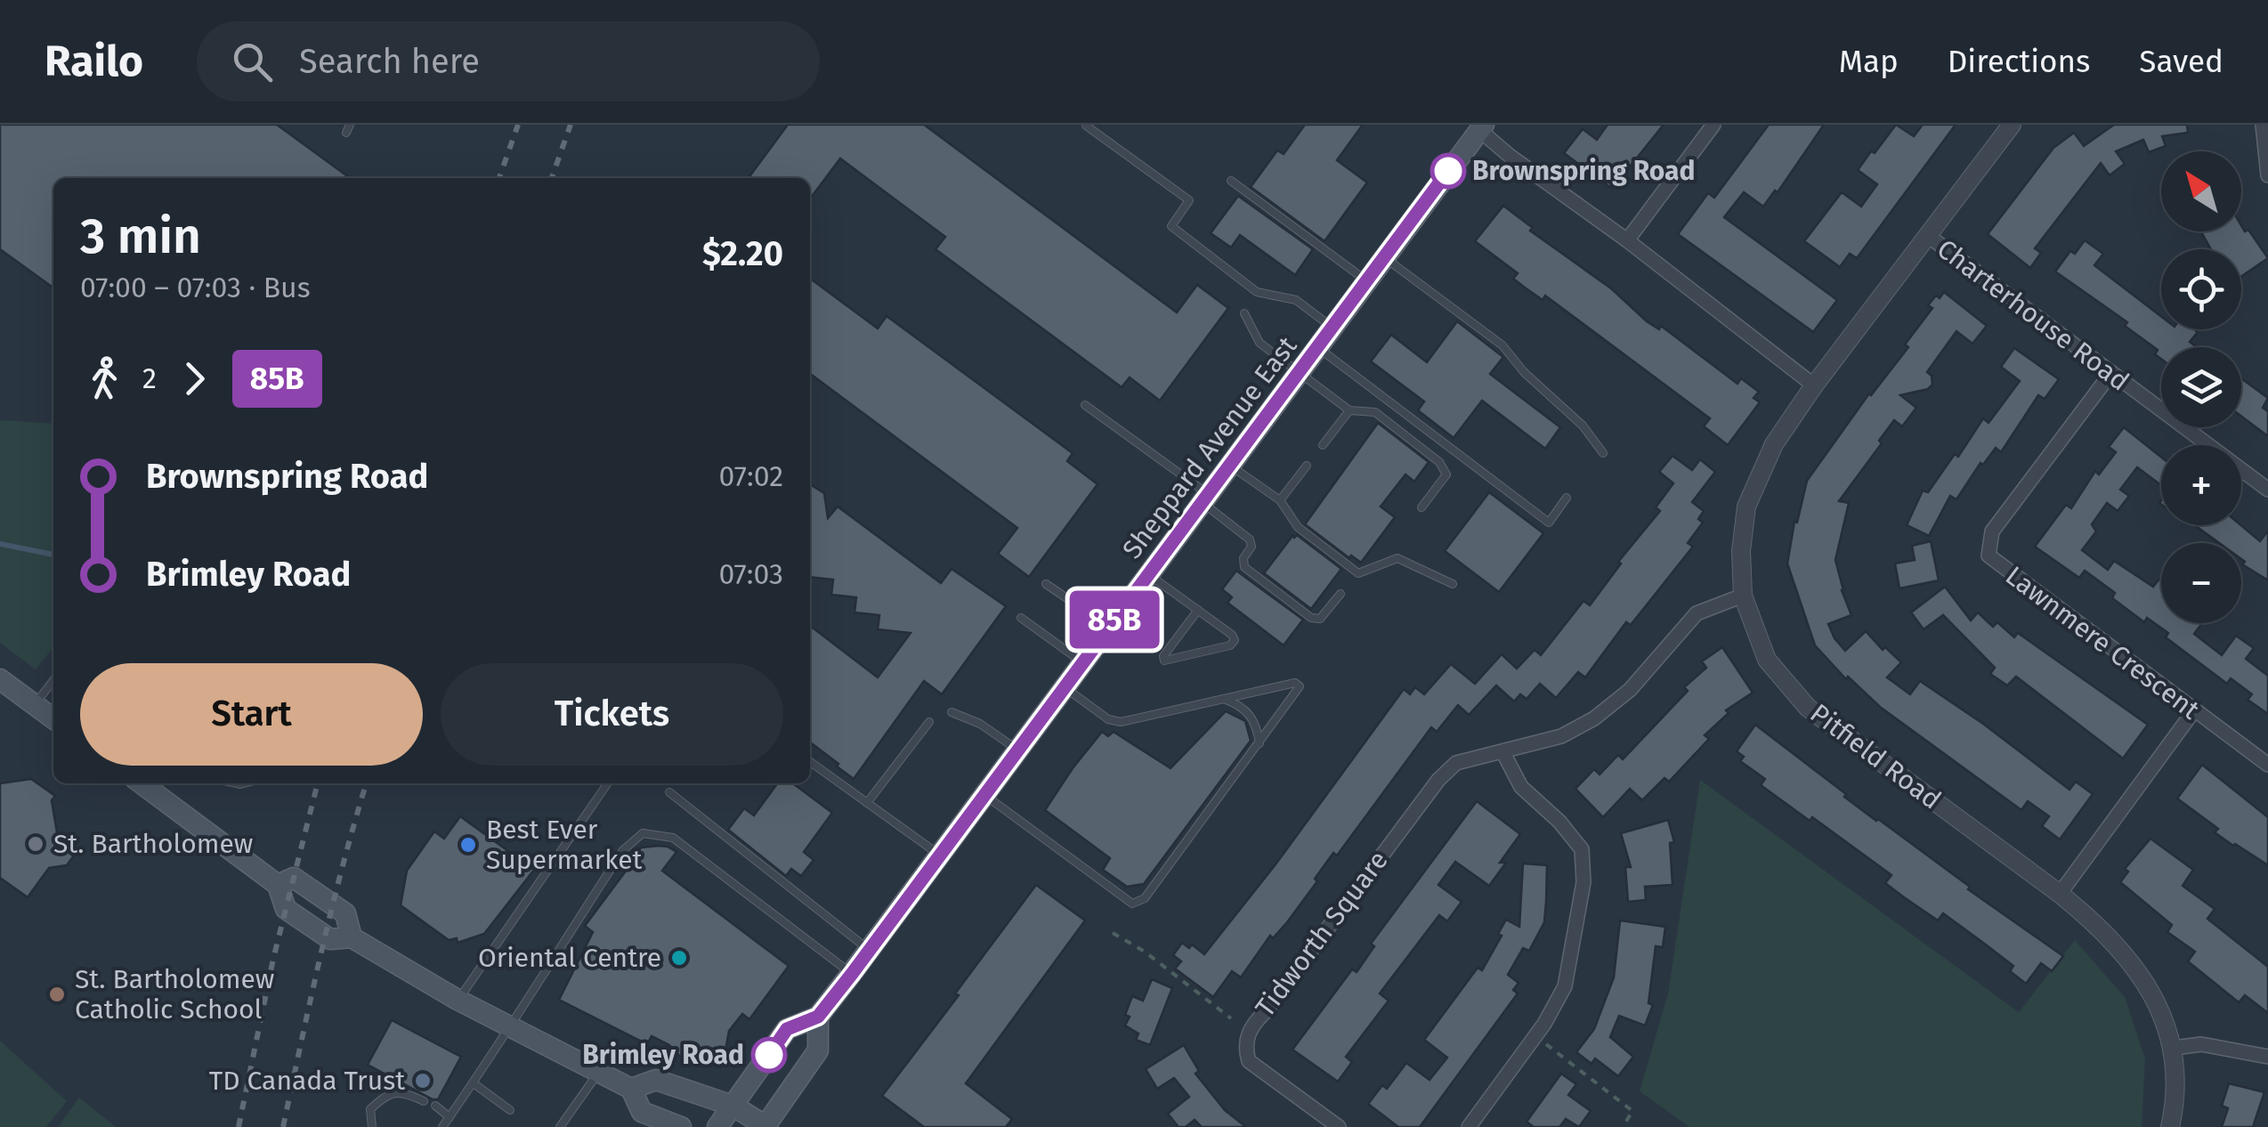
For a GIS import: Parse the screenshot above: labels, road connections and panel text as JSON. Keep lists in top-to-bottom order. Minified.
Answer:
{"streets":{"main road":["Sheppard Avenue East"],"street":["Charterhouse Road","Lawnmere Crescent","Pitfield Road","Tidworth Square"]},"crossings":[["Charterhouse Road","Lawnmere Crescent"],["Charterhouse Road","Pitfield Road"],["Pitfield Road","Tidworth Square"]],"places":["Brownspring Road","St. Bartholomew","Best Ever Supermarket","Oriental Centre","St. Bartholomew Catholic School","Brimley Road","TD Canada Trust"],"lines":["bus line 85B"],"north":"top left","page":{"header":"Railo","search":"Search here","nav":["Map","Directions","Saved"],"on_map":"85B","map_buttons":["+","−"],"heading":["3 min","07:00 – 07:03 · Bus","$2.20"],"legs":["2","85B"],"list":[{"name":"Brownspring Road","value":"07:02"},{"name":"Brimley Road","value":"07:03"}],"buttons":["Start","Tickets"]}}
